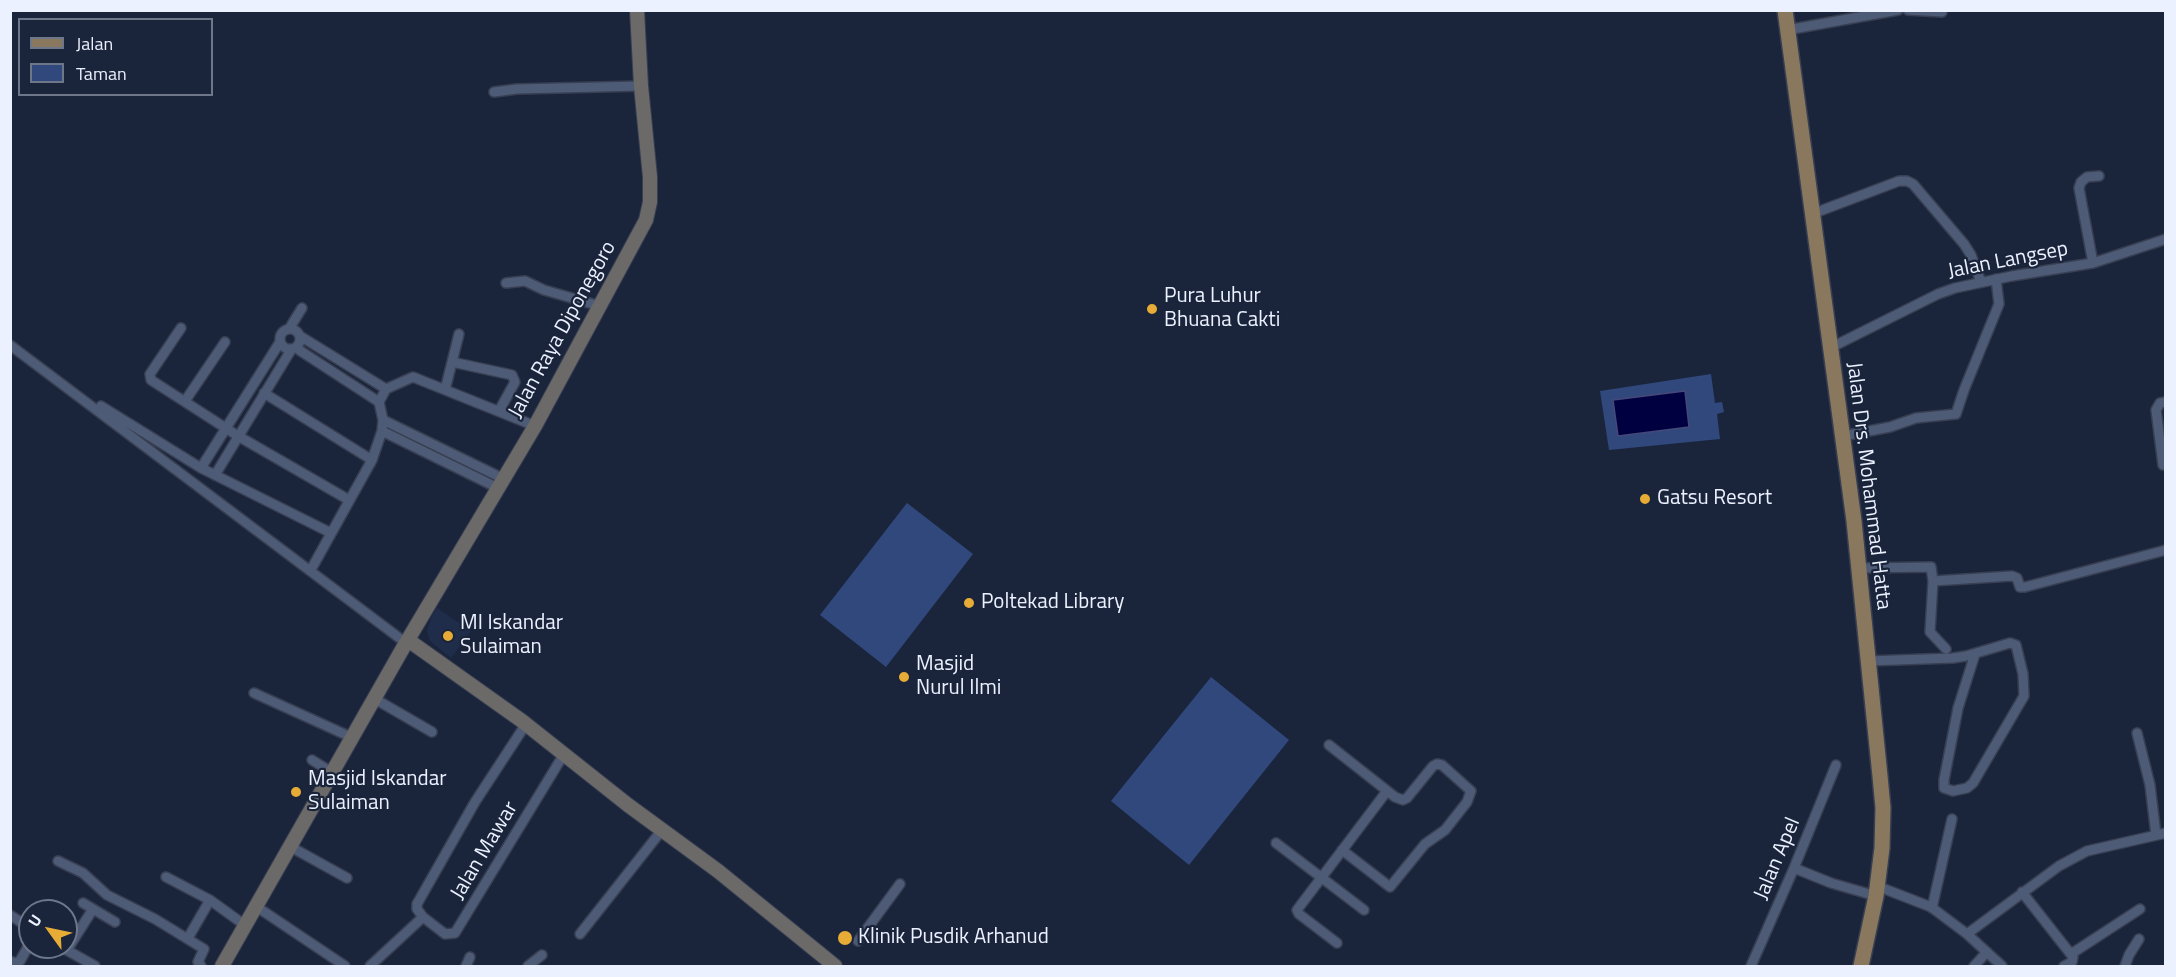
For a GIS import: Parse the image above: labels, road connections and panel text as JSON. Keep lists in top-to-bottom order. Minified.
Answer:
{"streets":{"main road":["Jalan Drs. Mohammad Hatta"],"street":["Jalan Langsep","Jalan Raya Diponegoro","Jalan Mawar","Jalan Apel"]},"crossings":[["Jalan Langsep","Jalan Drs. Mohammad Hatta"]],"places":["Pura Luhur Bhuana Cakti","Gatsu Resort","Poltekad Library","MI Iskandar Sulaiman","Masjid Nurul Ilmi","Masjid Iskandar Sulaiman","Klinik Pusdik Arhanud"],"legend":["Jalan","Taman"],"north":"top left"}
